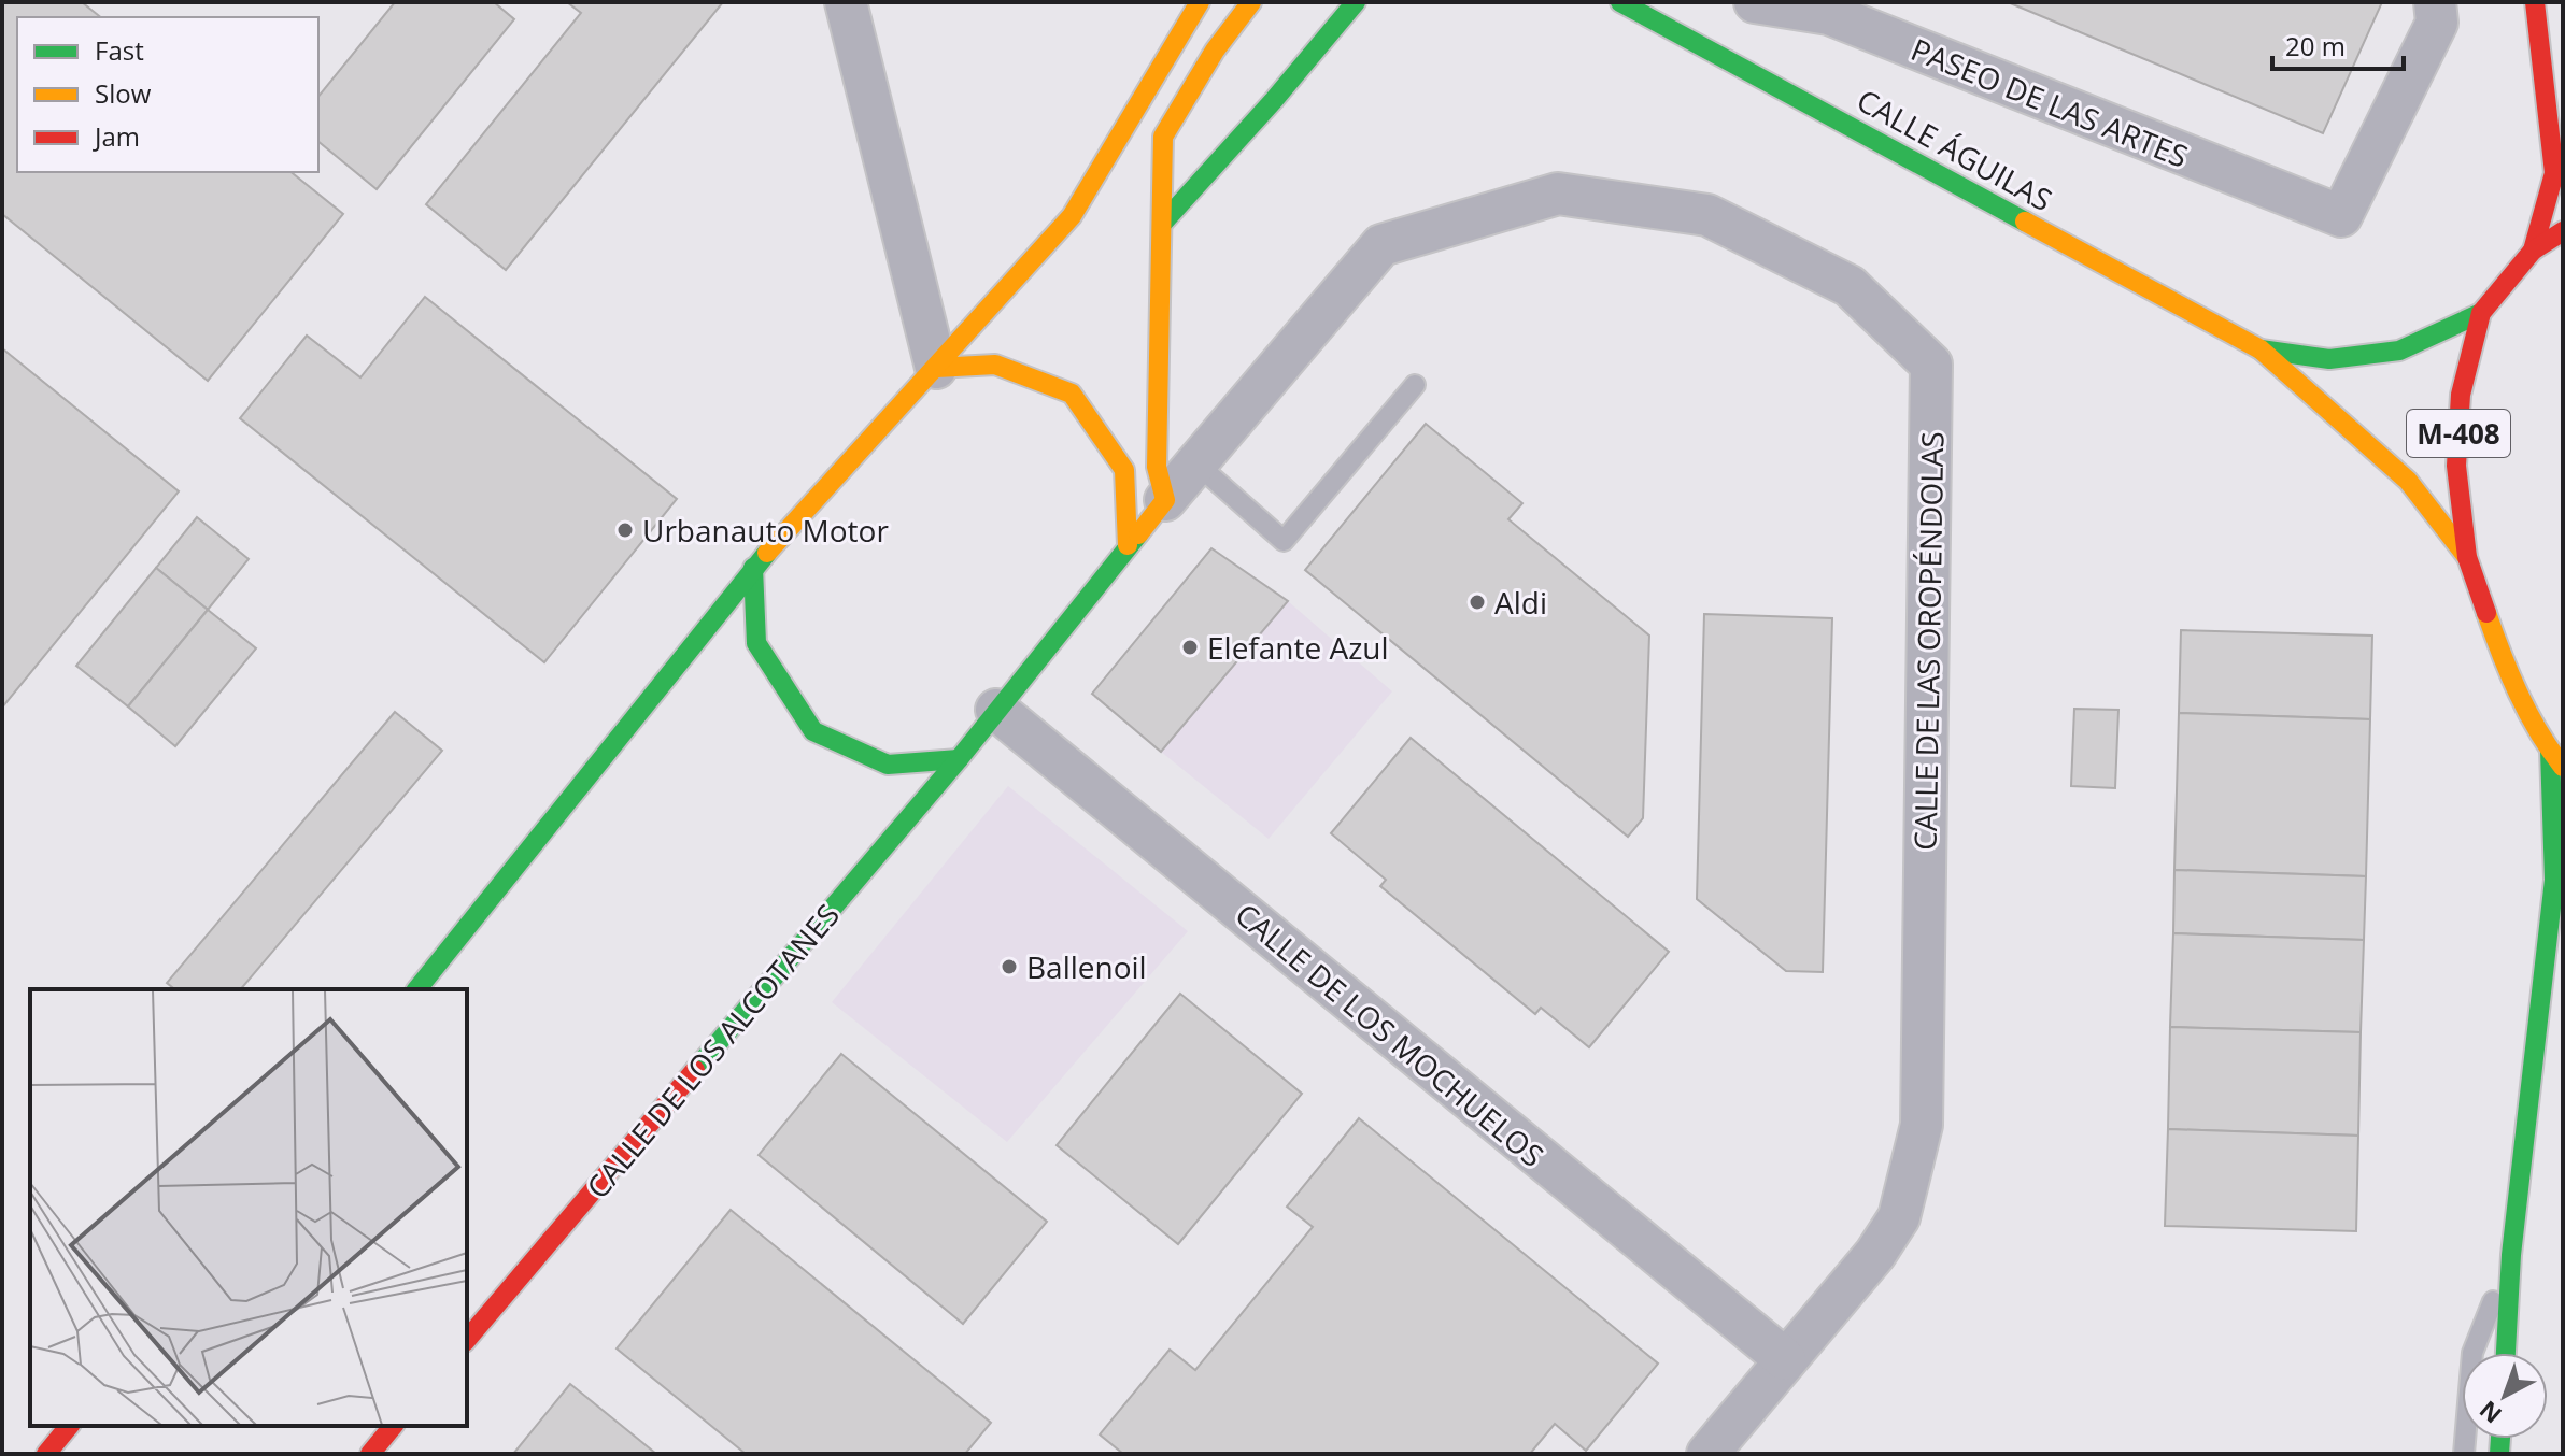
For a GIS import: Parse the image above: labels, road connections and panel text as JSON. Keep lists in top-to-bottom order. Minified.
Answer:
{"streets":{"main road":["CALLE ÁGUILAS","M-408","CALLE DE LOS ALCOTANES"],"street":["PASEO DE LAS ARTES","CALLE DE LAS OROPÉNDOLAS","CALLE DE LOS MOCHUELOS"]},"crossings":[["CALLE DE LAS OROPÉNDOLAS","CALLE DE LOS MOCHUELOS"],["CALLE DE LAS OROPÉNDOLAS","CALLE DE LOS ALCOTANES"],["CALLE DE LOS MOCHUELOS","CALLE DE LOS ALCOTANES"]],"places":["Urbanauto Motor","Aldi","Elefante Azul","Ballenoil"],"legend":["Fast","Slow","Jam"],"scale_bar":"20 m","north":"bottom left"}
